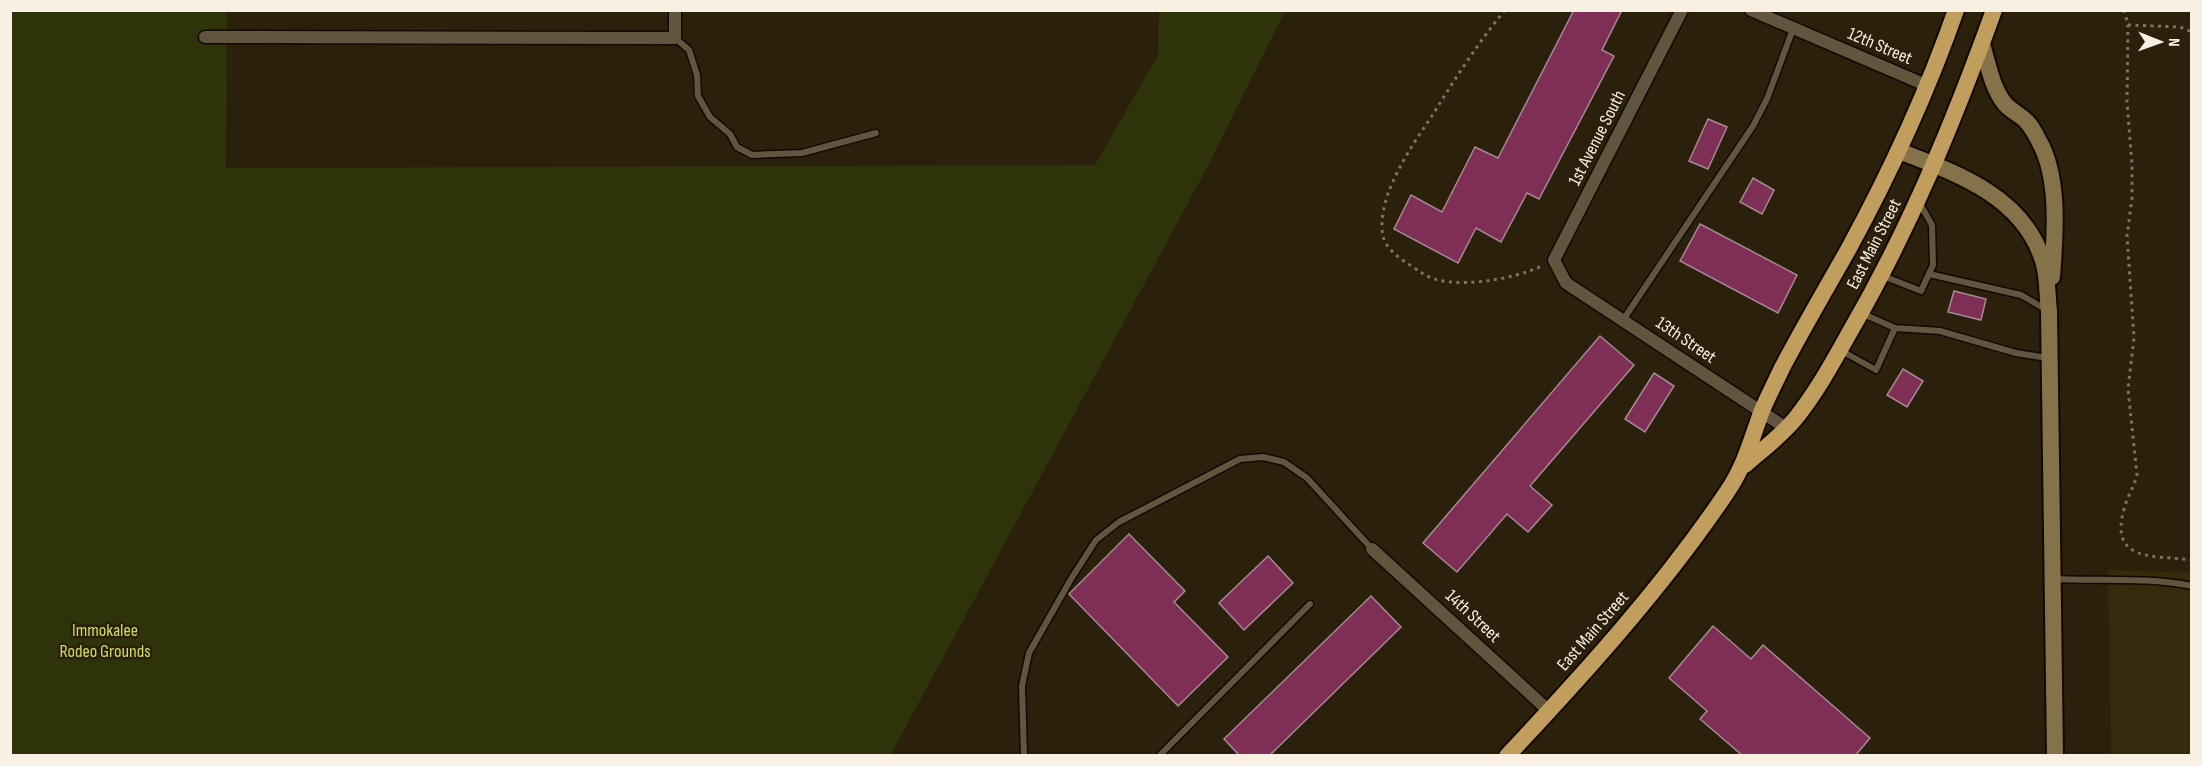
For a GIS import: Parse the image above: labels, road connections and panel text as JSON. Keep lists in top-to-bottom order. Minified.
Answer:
{"streets":{"highway":["East Main Street"],"street":["12th Street","1st Avenue South","13th Street","14th Street"]},"crossings":[["12th Street","East Main Street"],["1st Avenue South","13th Street"],["East Main Street","13th Street"],["East Main Street","14th Street"]],"parks":["Immokalee Rodeo Grounds"],"north":"right"}
